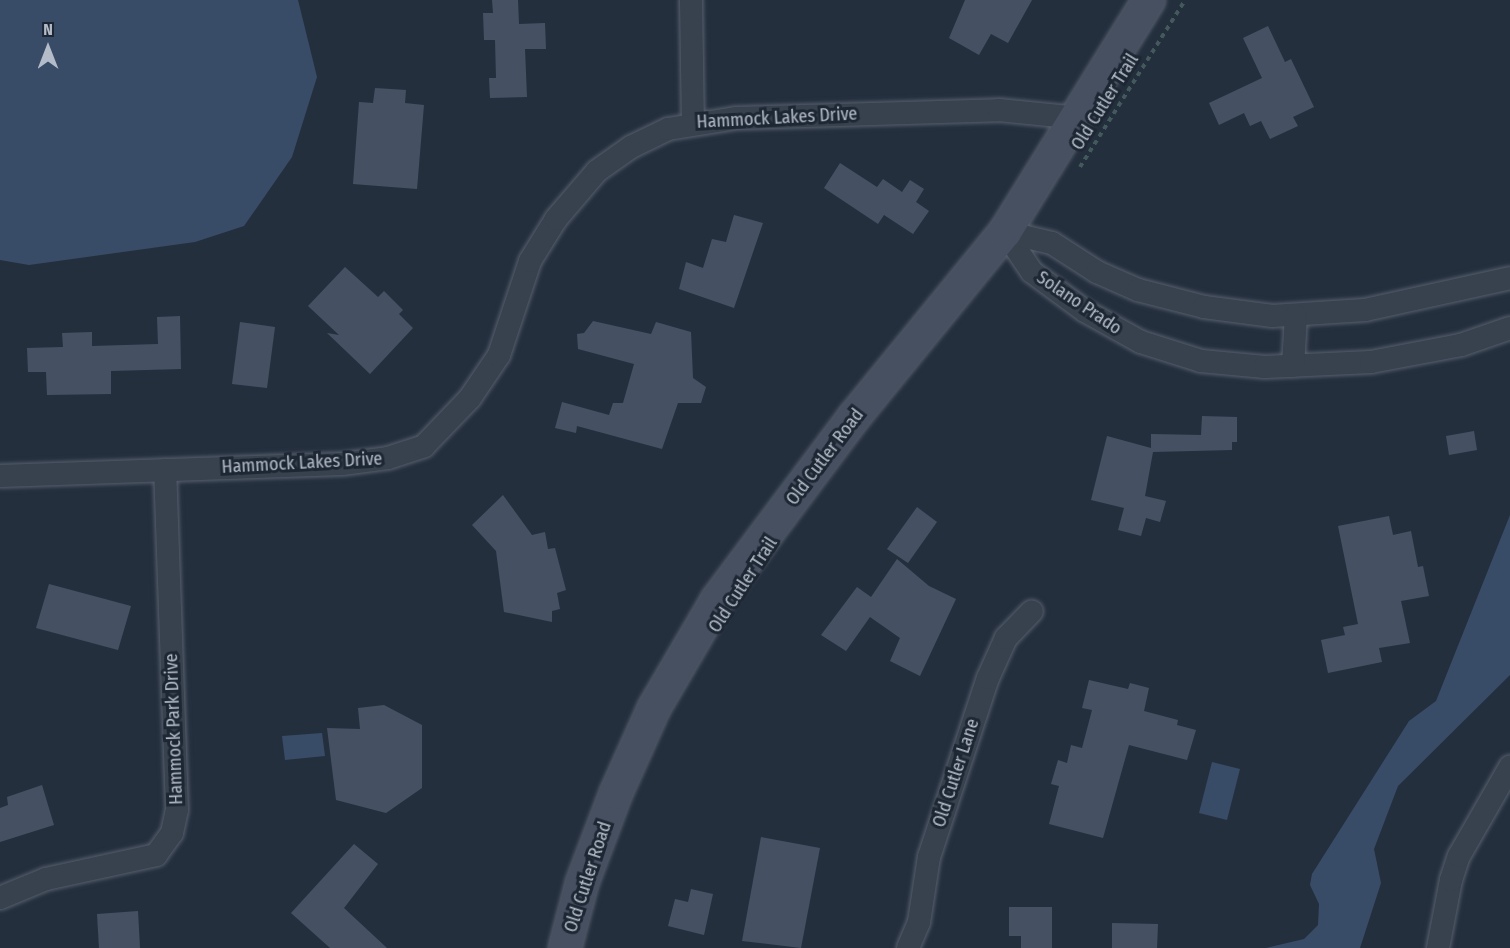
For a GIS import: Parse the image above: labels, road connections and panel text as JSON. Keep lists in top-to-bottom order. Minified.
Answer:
{"streets":{"main road":["Old Cutler Road"],"street":["Hammock Lakes Drive","Solano Prado","Hammock Park Drive","Old Cutler Lane"],"path":["Old Cutler Trail"]},"crossings":[["Hammock Lakes Drive","Old Cutler Road"],["Hammock Lakes Drive","Hammock Park Drive"],["Solano Prado","Old Cutler Road"]],"north":"top"}
